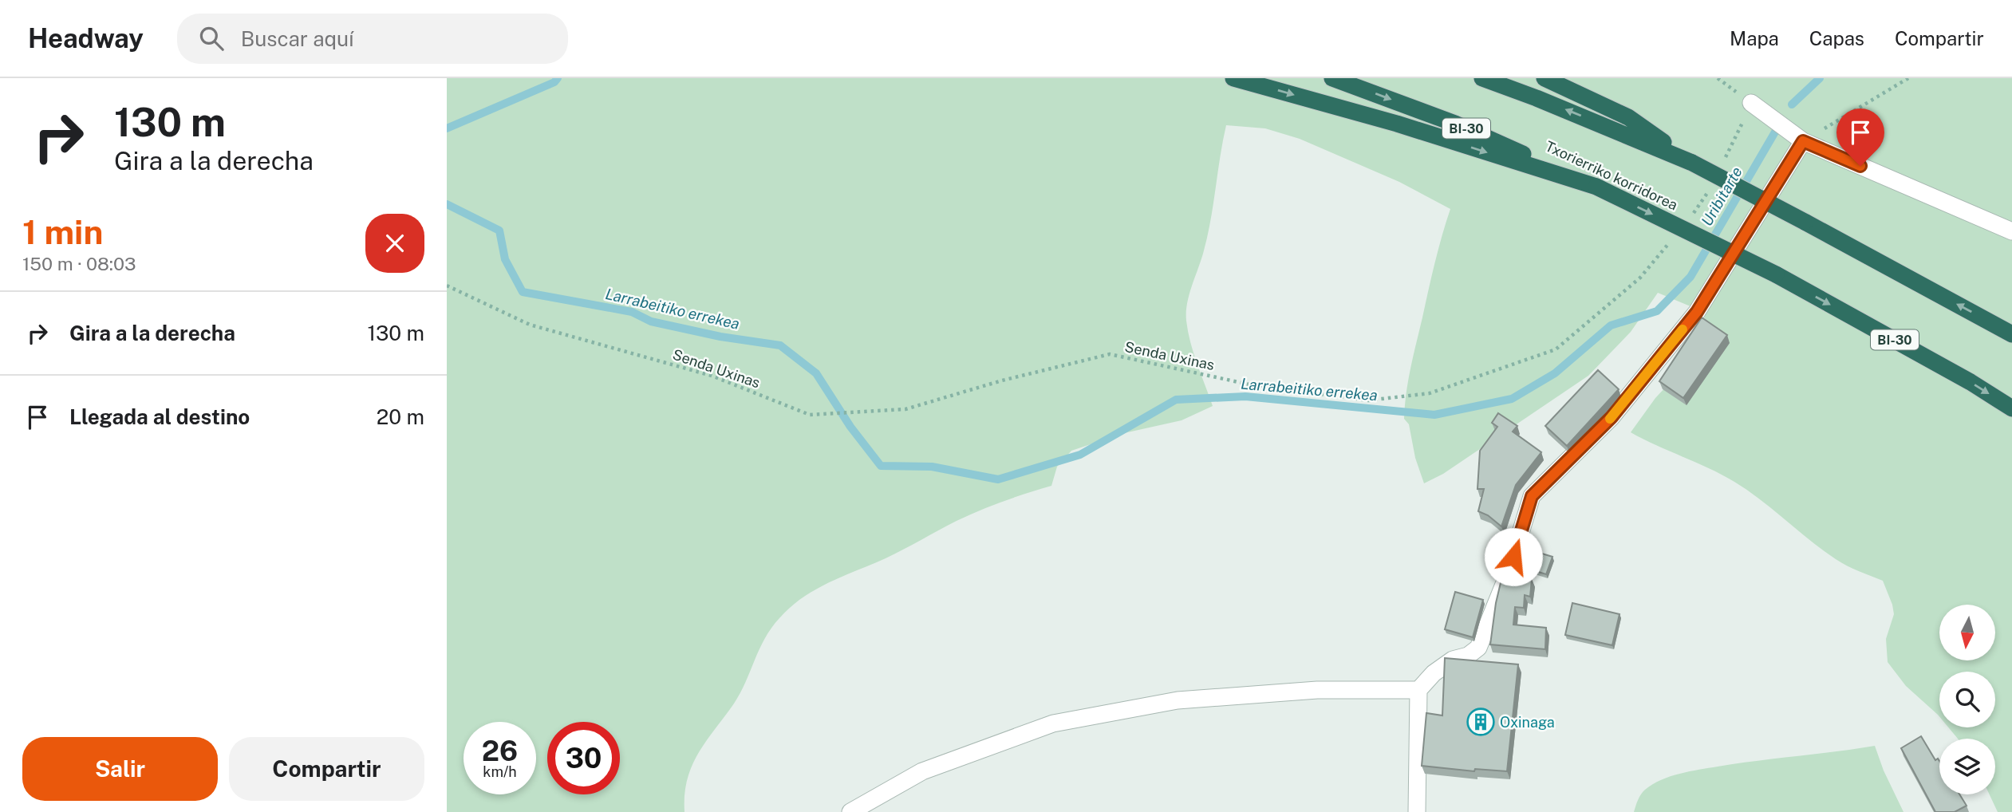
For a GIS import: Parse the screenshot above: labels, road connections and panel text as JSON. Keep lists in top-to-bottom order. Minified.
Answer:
{"streets":{"highway":["BI-30","Txorierriko korridorea"],"path":["Senda Uxinas"]},"water":["Uribitarte","Larrabeitiko errekea"],"places":{"building":["Oxinaga"]},"north":"bottom","page":{"header":"Headway","search":"Buscar aquí","nav":["Mapa","Capas","Compartir"],"turn":["130 m","Gira a la derecha"],"heading":["1 min","150 m · 08:03"],"list":[{"name":"Gira a la derecha","value":"130 m"},{"name":"Llegada al destino","value":"20 m"}],"speed":"26 km/h","limit":"30","buttons":["Salir","Compartir"]}}
